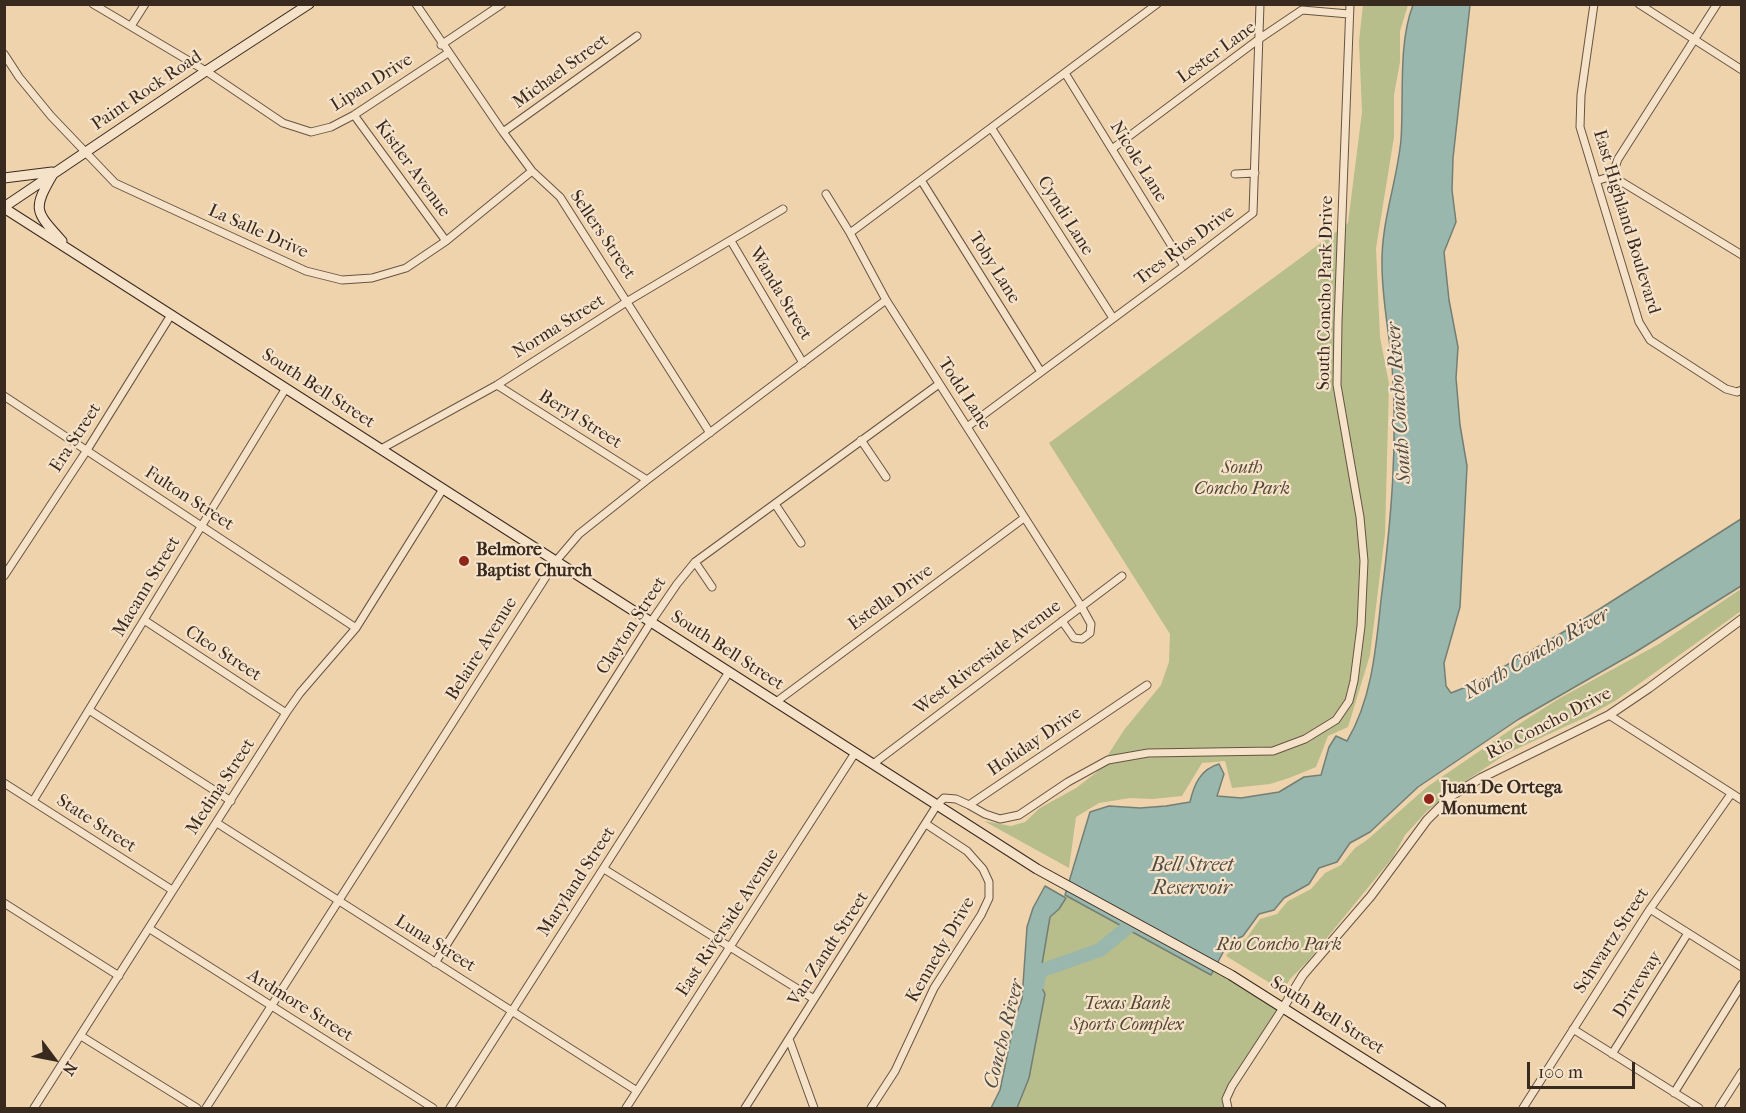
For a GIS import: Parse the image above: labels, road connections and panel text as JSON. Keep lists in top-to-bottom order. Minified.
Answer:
{"streets":{"main road":["Paint Rock Road","South Bell Street"],"street":["Lester Lane","Michael Street","Lipan Drive","Nicole Lane","Kistler Avenue","Cyndi Lane","East Highland Boulevard","La Salle Drive","Sellers Street","Tres Rios Drive","Toby Lane","South Concho Park Drive","Wanda Street","Norma Street","Todd Lane","Beryl Street","Era Street","Fulton Street","Macann Street","Estella Drive","Clayton Street","Belaire Avenue","Cleo Street","West Riverside Avenue","Rio Concho Drive","Holiday Drive","Medina Street","State Street","Maryland Street","East Riverside Avenue","Schwartz Street","Luna Street","Van Zandt Street","Kennedy Drive","Driveway","Ardmore Street"]},"crossings":[["Lester Lane","Nicole Lane"],["Lester Lane","Tres Rios Drive"],["Lester Lane","South Concho Park Drive"],["Michael Street","Sellers Street"],["Lipan Drive","Paint Rock Road"],["Lipan Drive","Kistler Avenue"],["Lipan Drive","Sellers Street"],["Paint Rock Road","La Salle Drive"],["Paint Rock Road","South Bell Street"],["Nicole Lane","Tres Rios Drive"],["Kistler Avenue","La Salle Drive"],["Cyndi Lane","Tres Rios Drive"],["La Salle Drive","Sellers Street"],["Sellers Street","Norma Street"],["Sellers Street","Belaire Avenue"],["Tres Rios Drive","Toby Lane"],["Tres Rios Drive","Todd Lane"],["South Concho Park Drive","Holiday Drive"],["Wanda Street","Norma Street"],["Wanda Street","Belaire Avenue"],["Norma Street","South Bell Street"],["Norma Street","Beryl Street"],["South Bell Street","Era Street"],["South Bell Street","Macann Street"],["South Bell Street","Estella Drive"],["South Bell Street","Clayton Street"],["South Bell Street","Belaire Avenue"],["South Bell Street","West Riverside Avenue"],["South Bell Street","Rio Concho Drive"],["South Bell Street","Medina Street"],["South Bell Street","Maryland Street"],["South Bell Street","East Riverside Avenue"],["South Bell Street","Van Zandt Street"],["Todd Lane","Estella Drive"],["Todd Lane","Clayton Street"],["Todd Lane","Belaire Avenue"],["Todd Lane","West Riverside Avenue"],["Beryl Street","Belaire Avenue"],["Era Street","Fulton Street"],["Fulton Street","Macann Street"],["Fulton Street","Medina Street"],["Macann Street","Cleo Street"],["Macann Street","State Street"],["Clayton Street","Luna Street"],["Belaire Avenue","Luna Street"],["Belaire Avenue","Ardmore Street"],["Cleo Street","Medina Street"],["Medina Street","State Street"],["Medina Street","Luna Street"],["Medina Street","Ardmore Street"],["Maryland Street","Luna Street"],["East Riverside Avenue","Luna Street"],["Van Zandt Street","Kennedy Drive"]],"water":["South Concho River","North Concho River","Bell Street Reservoir","Concho River"],"parks":["South Concho Park","Rio Concho Park","Texas Bank Sports Complex"],"places":["Belmore Baptist Church","Juan De Ortega Monument"],"scale_bar":"100 m","north":"bottom right"}
